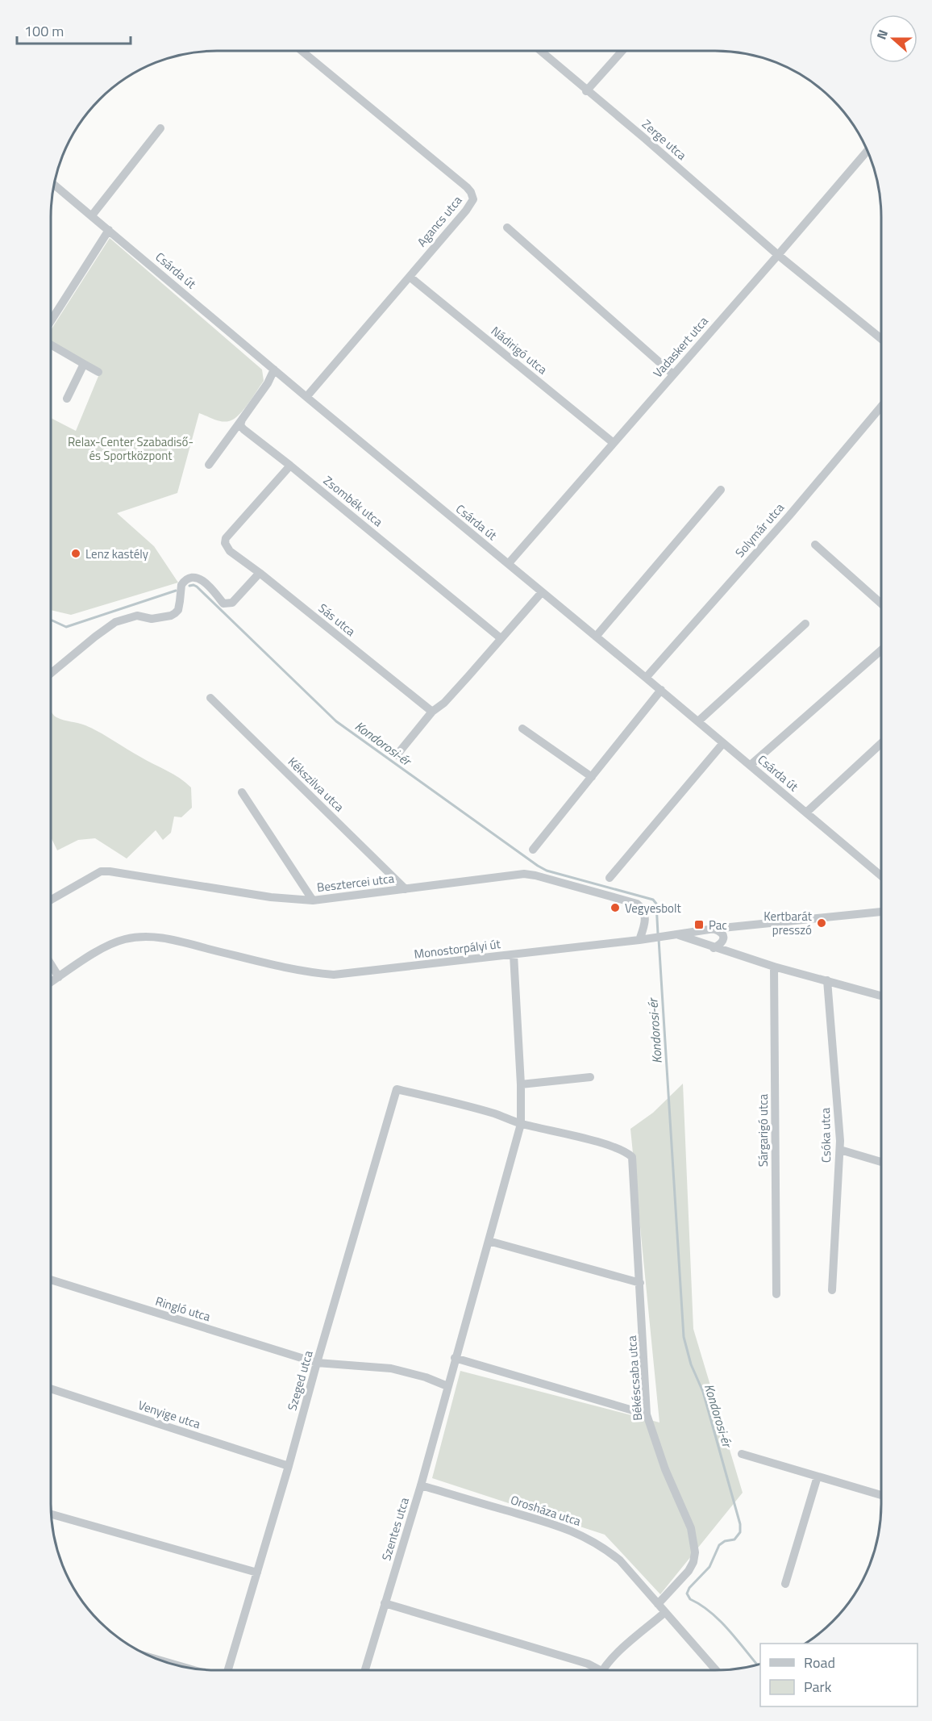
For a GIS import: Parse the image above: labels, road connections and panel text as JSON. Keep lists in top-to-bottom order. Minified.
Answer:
{"streets":{"street":["Zerge utca","Agancs utca","Csárda út","Vadaskert utca","Nádirigó utca","Zsombék utca","Solymár utca","Sás utca","Kékszilva utca","Besztercei utca","Monostorpályi út","Sárgarigó utca","Csóka utca","Ringló utca","Békéscsaba utca","Szeged utca","Venyige utca","Orosháza utca","Szentes utca"]},"crossings":[["Zerge utca","Vadaskert utca"],["Agancs utca","Csárda út"],["Agancs utca","Nádirigó utca"],["Csárda út","Vadaskert utca"],["Csárda út","Solymár utca"],["Vadaskert utca","Nádirigó utca"],["Zsombék utca","Sás utca"],["Kékszilva utca","Besztercei utca"],["Besztercei utca","Monostorpályi út"],["Monostorpályi út","Szentes utca"],["Ringló utca","Szeged utca"],["Békéscsaba utca","Szeged utca"],["Békéscsaba utca","Orosháza utca"],["Békéscsaba utca","Szentes utca"],["Szeged utca","Venyige utca"],["Szeged utca","Szentes utca"],["Orosháza utca","Szentes utca"]],"water":["Kondorosi-ér"],"parks":["Relax-Center Szabadiső- és Sportközpont"],"places":{"other":["Lenz kastély","Vegyesbolt","Kertbarát presszó"],"transit":["Pac"]},"legend":["Road","Park"],"scale_bar":"100 m","north":"left"}
